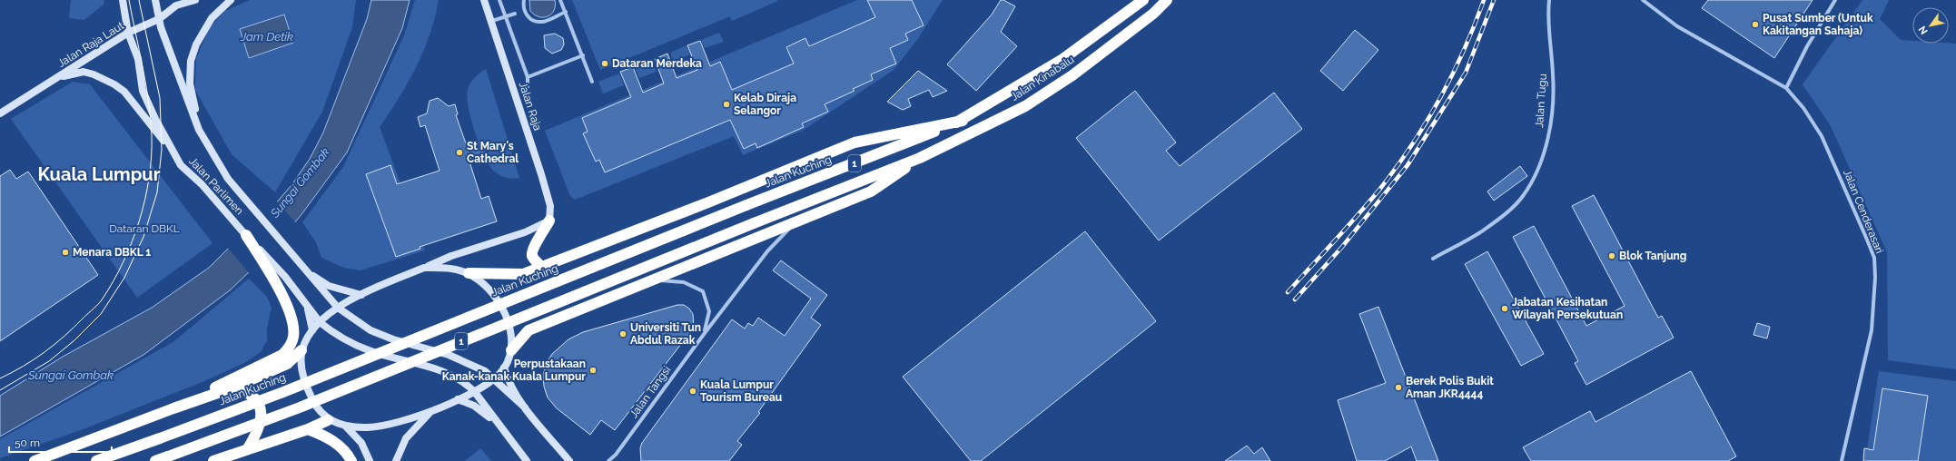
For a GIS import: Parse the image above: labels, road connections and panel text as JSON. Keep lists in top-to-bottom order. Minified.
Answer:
{"streets":{"highway":["Jalan Kinabalu","1","Jalan Kuching"],"street":["Jalan Raja Laut","Jalan Tugu","Jalan Raja","Jalan Parlimen","Jalan Cenderasari","Jalan Tangsi"]},"crossings":[["Jalan Raja Laut","Jalan Parlimen"],["Jalan Kinabalu","1"],["Jalan Kinabalu","Jalan Kuching"]],"districts":["Kuala Lumpur"],"water":["Jam Detik","Sungai Gombak"],"parks":["Dataran DBKL"],"places":["Pusat Sumber (Untuk Kakitangan Sahaja)","Dataran Merdeka","Kelab Diraja Selangor","St Mary's Cathedral","Menara DBKL 1","Blok Tanjung","Jabatan Kesihatan Wilayah Persekutuan","Universiti Tun Abdul Razak","Perpustakaan Kanak-kanak Kuala Lumpur","Berek Polis Bukit Aman JKR4444","Kuala Lumpur Tourism Bureau"],"scale_bar":"50 m","north":"bottom left"}
